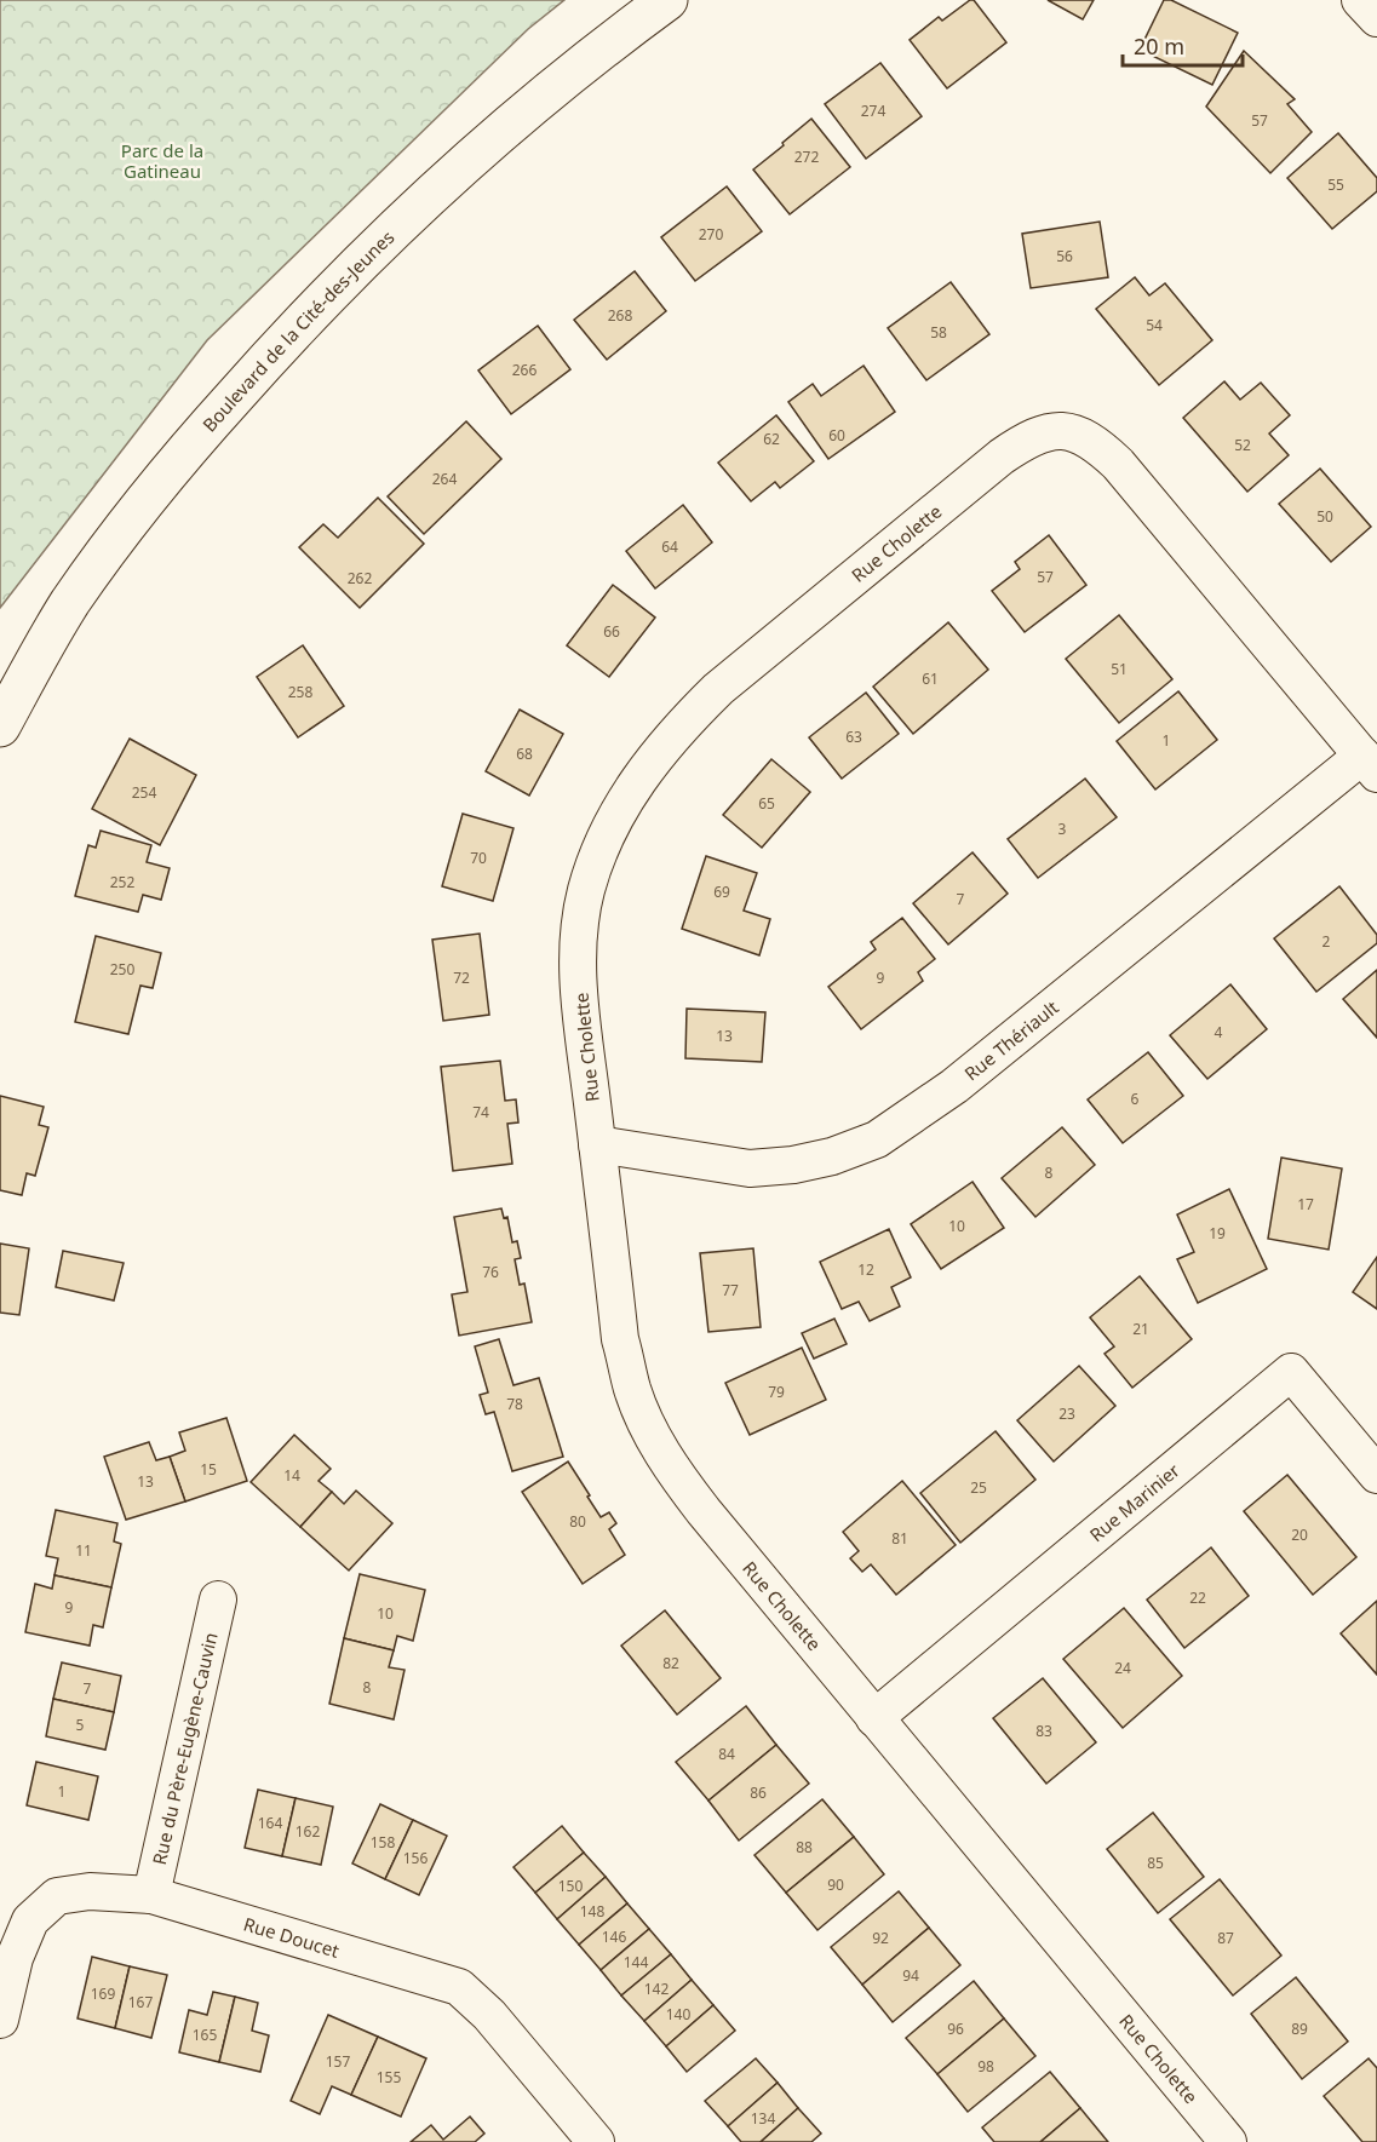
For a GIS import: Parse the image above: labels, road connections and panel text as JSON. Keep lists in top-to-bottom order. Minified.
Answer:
{"streets":{"street":["Boulevard de la Cité-des-Jeunes","Rue Cholette","Rue Thériault","Rue Marinier","Rue du Père-Eugène-Cauvin","Rue Doucet"]},"crossings":[["Rue Cholette","Rue Thériault"],["Rue Cholette","Rue Marinier"],["Rue du Père-Eugène-Cauvin","Rue Doucet"]],"parks":["Parc de la Gatineau"],"house_numbers":["274","57","272","55","270","56","268","54","58","266","60","62","52","264","50","64","57","262","66","51","61","258","63","1","68","254","65","3","70","252","69","7","2","250","72","9","4","13","6","74","8","17","10","19","12","76","77","21","79","78","23","15","14","13","25","80","20","81","11","22","9","10","82","24","8","7","5","83","84","1","86","164","162","158","88","156","85","90","150","148","146","92","87","144","94","142","169","167","140","96","89","165","157","98","155","134"],"scale_bar":"20 m"}
